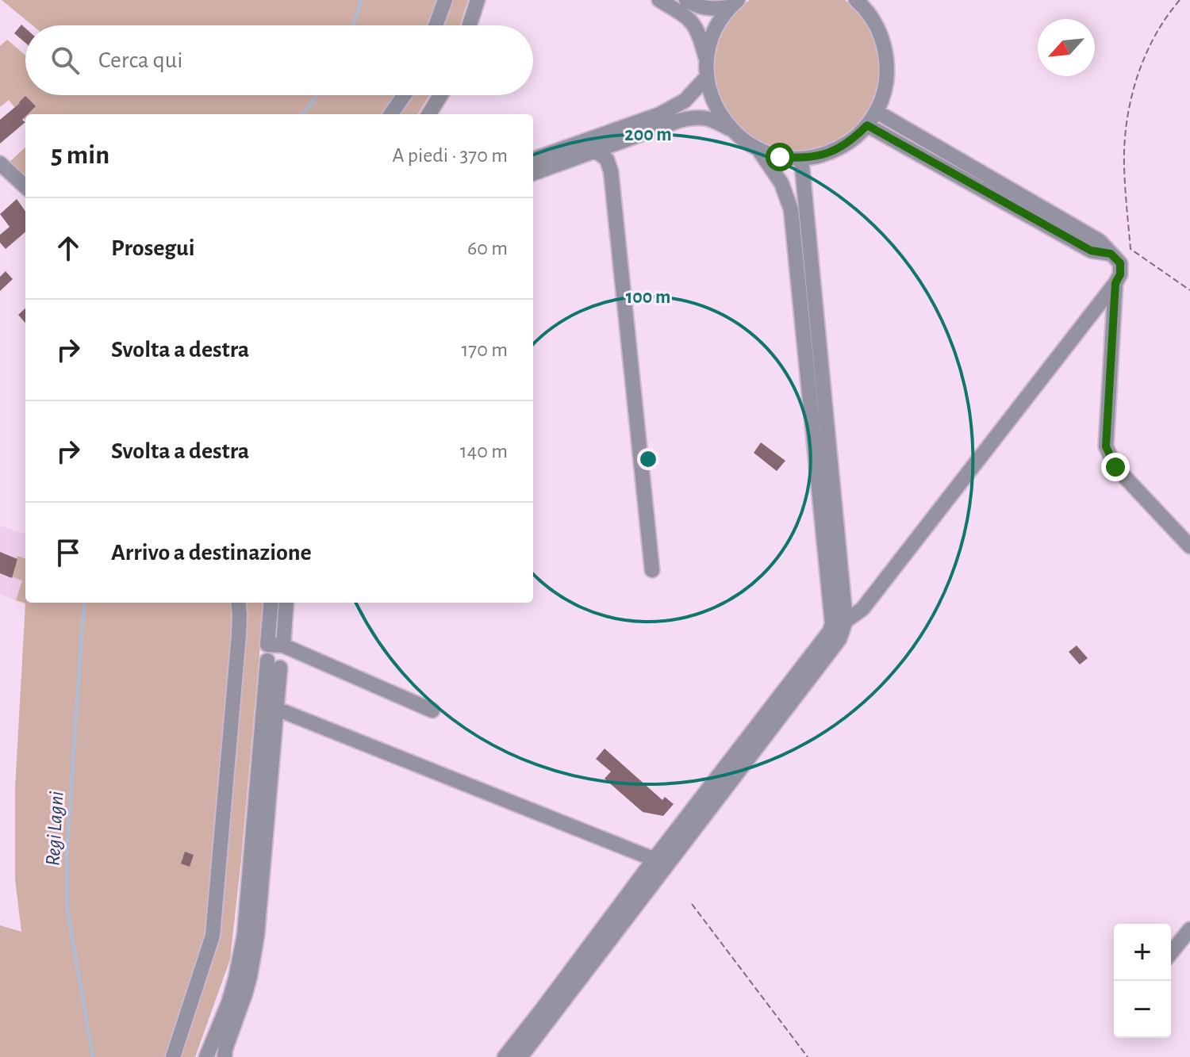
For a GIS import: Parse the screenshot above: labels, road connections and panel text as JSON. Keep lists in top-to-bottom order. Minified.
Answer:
{"water":["Regi Lagni"],"north":"bottom left","page":{"search":"Cerca qui","heading":["5 min","A piedi · 370 m"],"list":[["Prosegui","60 m"],["Svolta a destra","170 m"],["Svolta a destra","140 m"],"Arrivo a destinazione"],"map_buttons":["+","−"]},"rings":["200 m","100 m"]}
